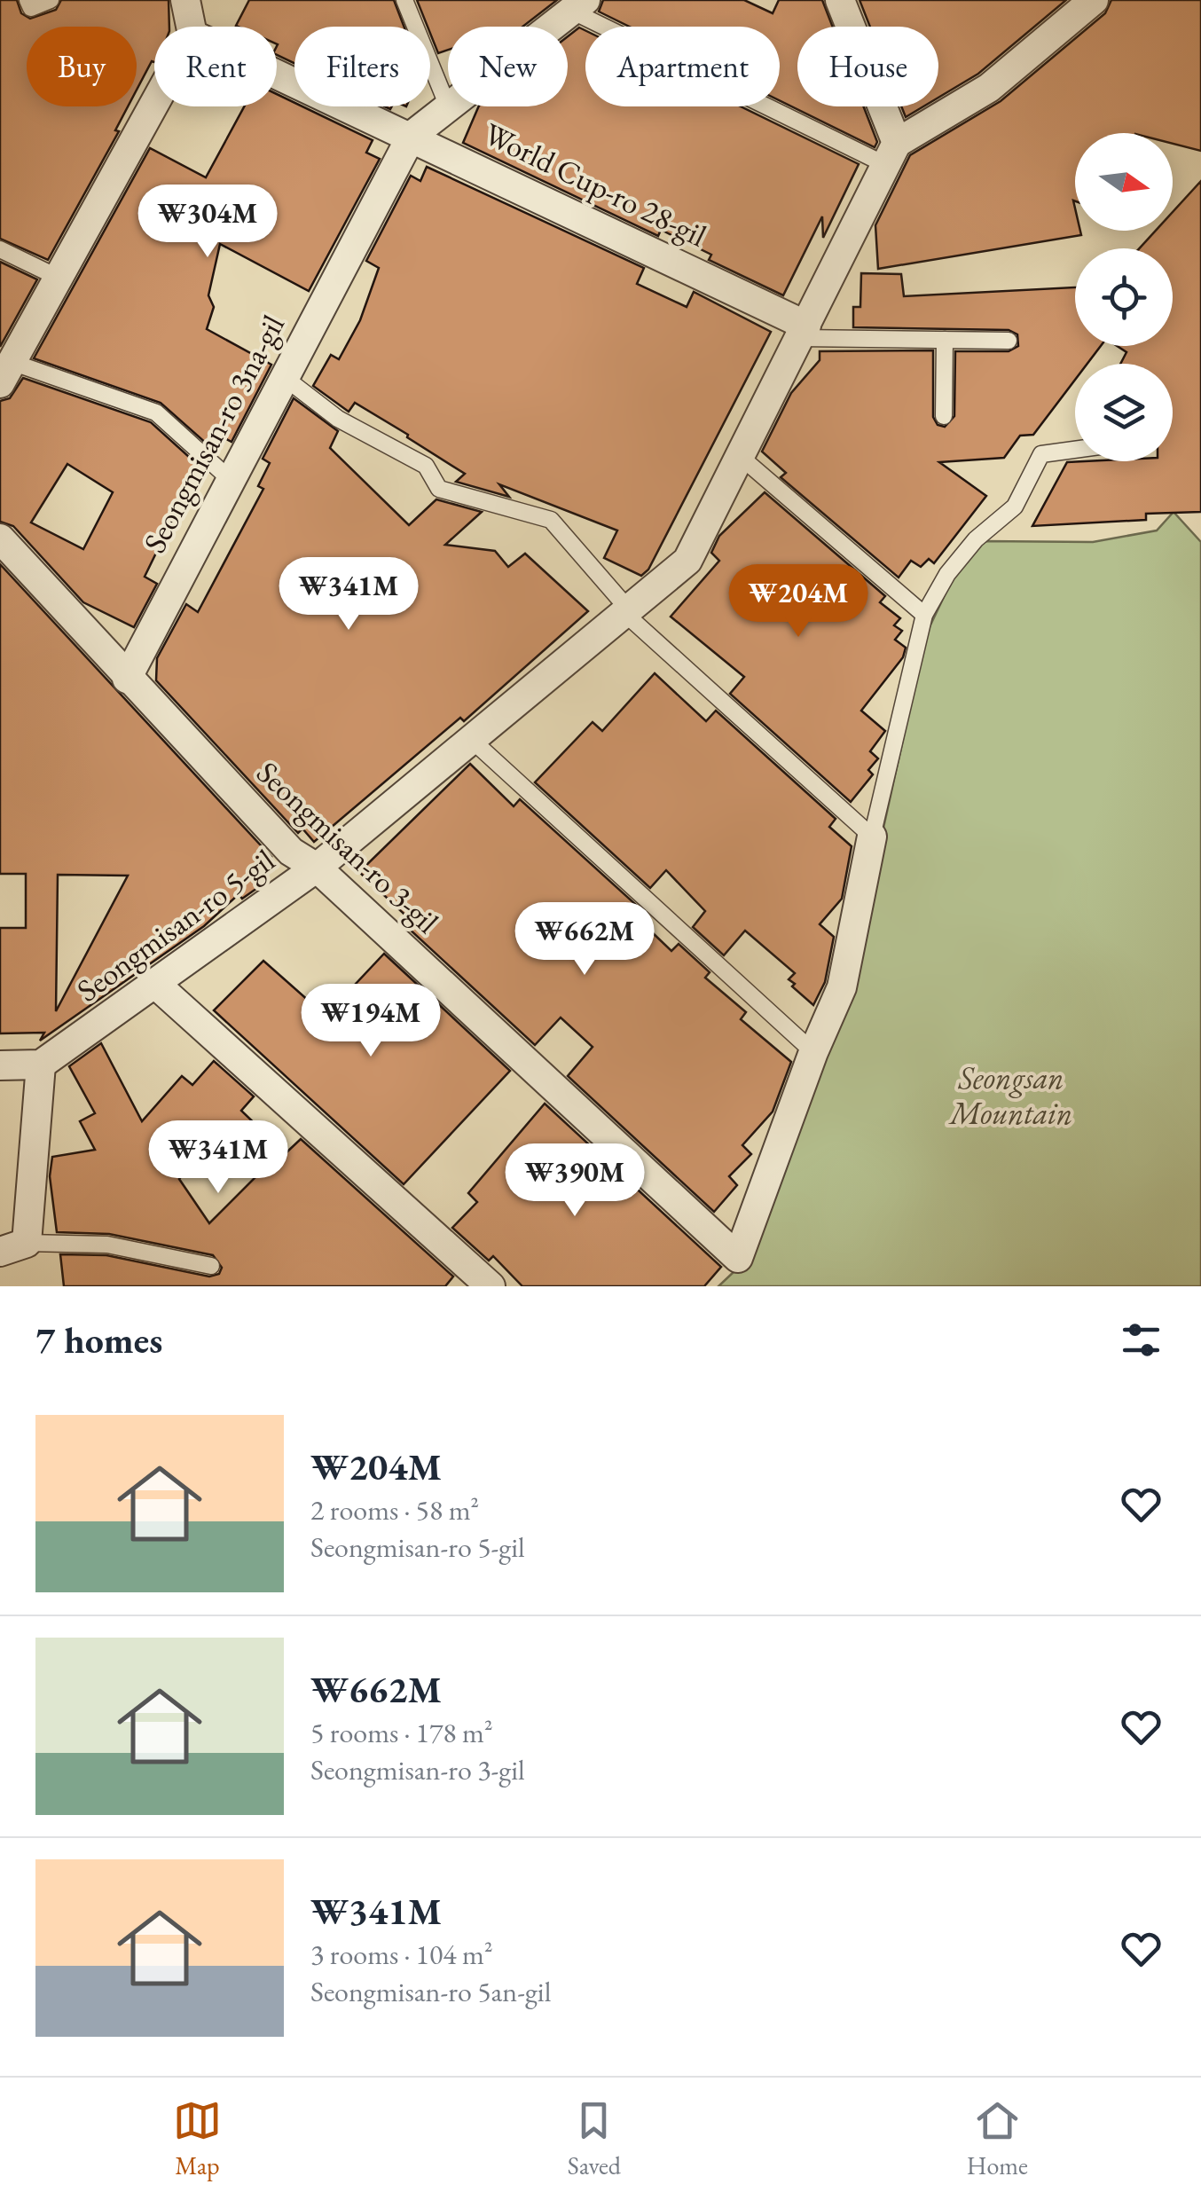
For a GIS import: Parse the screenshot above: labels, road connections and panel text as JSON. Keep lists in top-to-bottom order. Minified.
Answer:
{"streets":{"street":["World Cup-ro 28-gil","Seongmisan-ro 3na-gil","Seongmisan-ro 3-gil","Seongmisan-ro 5-gil"]},"crossings":[["World Cup-ro 28-gil","Seongmisan-ro 3na-gil"],["World Cup-ro 28-gil","Seongmisan-ro 5-gil"],["Seongmisan-ro 3na-gil","Seongmisan-ro 3-gil"],["Seongmisan-ro 3-gil","Seongmisan-ro 5-gil"]],"parks":["Seongsan Mountain"],"north":"right","page":{"chip":["Buy","Rent","Filters","New","Apartment","House"],"price":["₩304M","₩341M","₩204M","₩662M","₩194M","₩341M","₩390M"],"heading":"7 homes","list":[{"name":"₩204M","note":"2 rooms · 58 m² · Seongmisan-ro 5-gil"},{"name":"₩662M","note":"5 rooms · 178 m² · Seongmisan-ro 3-gil"},{"name":"₩341M","note":"3 rooms · 104 m² · Seongmisan-ro 5an-gil"}],"tabs":["Map","Saved","Home"]}}
